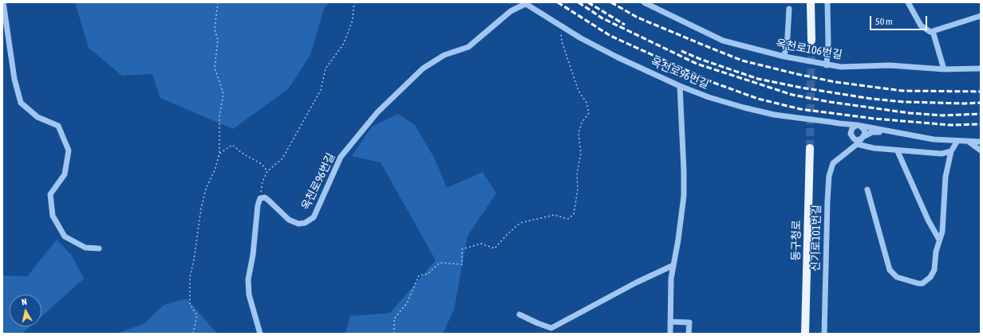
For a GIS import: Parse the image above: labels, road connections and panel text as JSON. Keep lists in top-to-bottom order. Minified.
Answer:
{"streets":{"main road":["동구청로"],"street":["옥천로106번길","옥천로96번길","신기로101번길"]},"crossings":[["옥천로96번길","신기로101번길"]],"scale_bar":"50 m","north":"top"}
